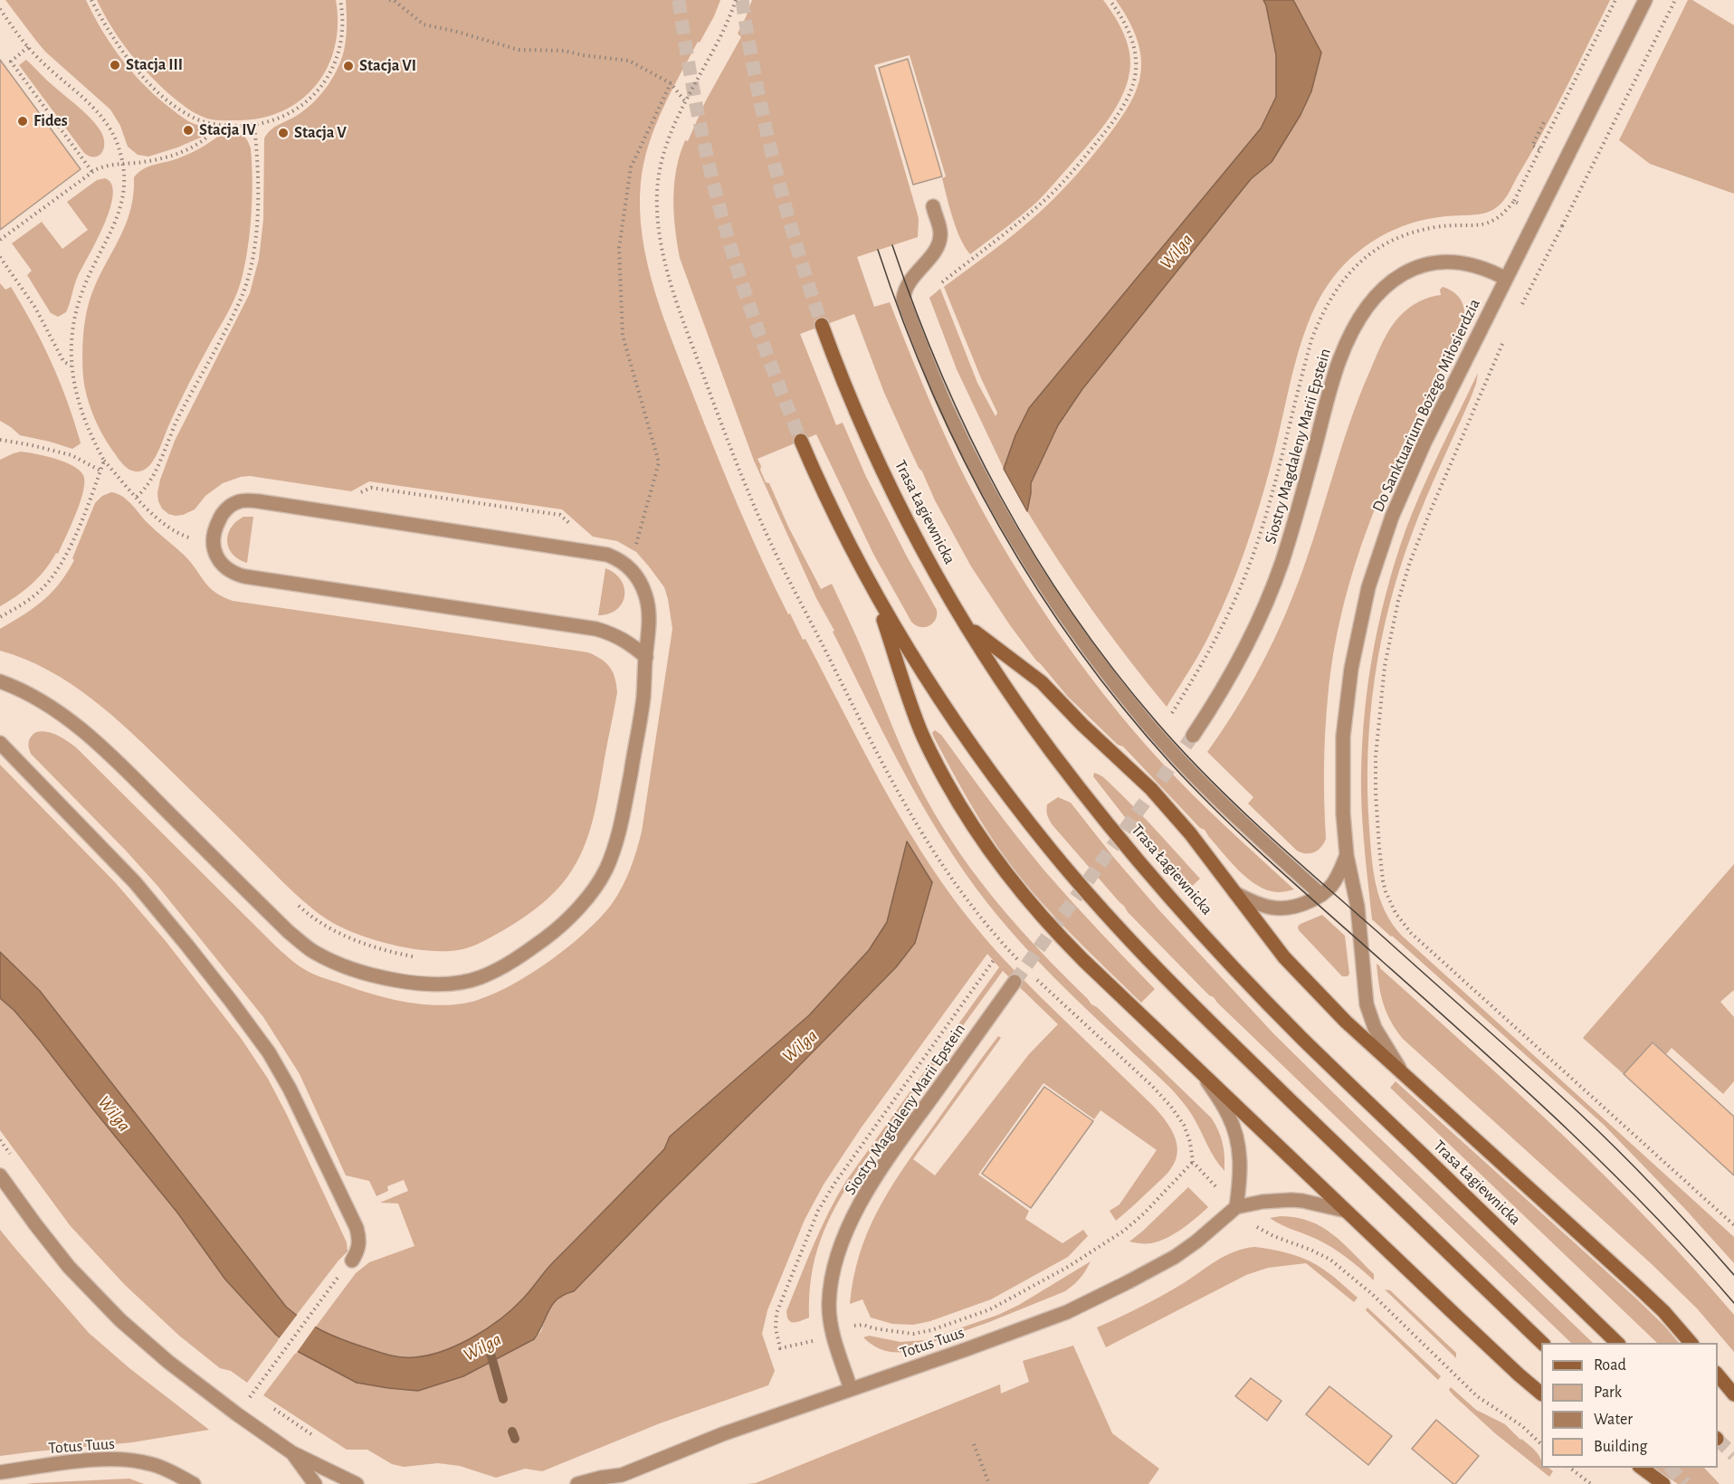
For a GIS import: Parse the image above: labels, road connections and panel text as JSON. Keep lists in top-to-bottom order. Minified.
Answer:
{"streets":{"main road":["Trasa Łagiewnicka"],"street":["Do Sanktuarium Bożego Miłosierdzia","Siostry Magdaleny Marii Epstein","Totus Tuus"]},"crossings":[["Do Sanktuarium Bożego Miłosierdzia","Siostry Magdaleny Marii Epstein"],["Siostry Magdaleny Marii Epstein","Totus Tuus"]],"water":["Wilga"],"places":["Stacja III","Stacja VI","Fides","Stacja IV","Stacja V"],"legend":["Road","Park","Water","Building"]}
